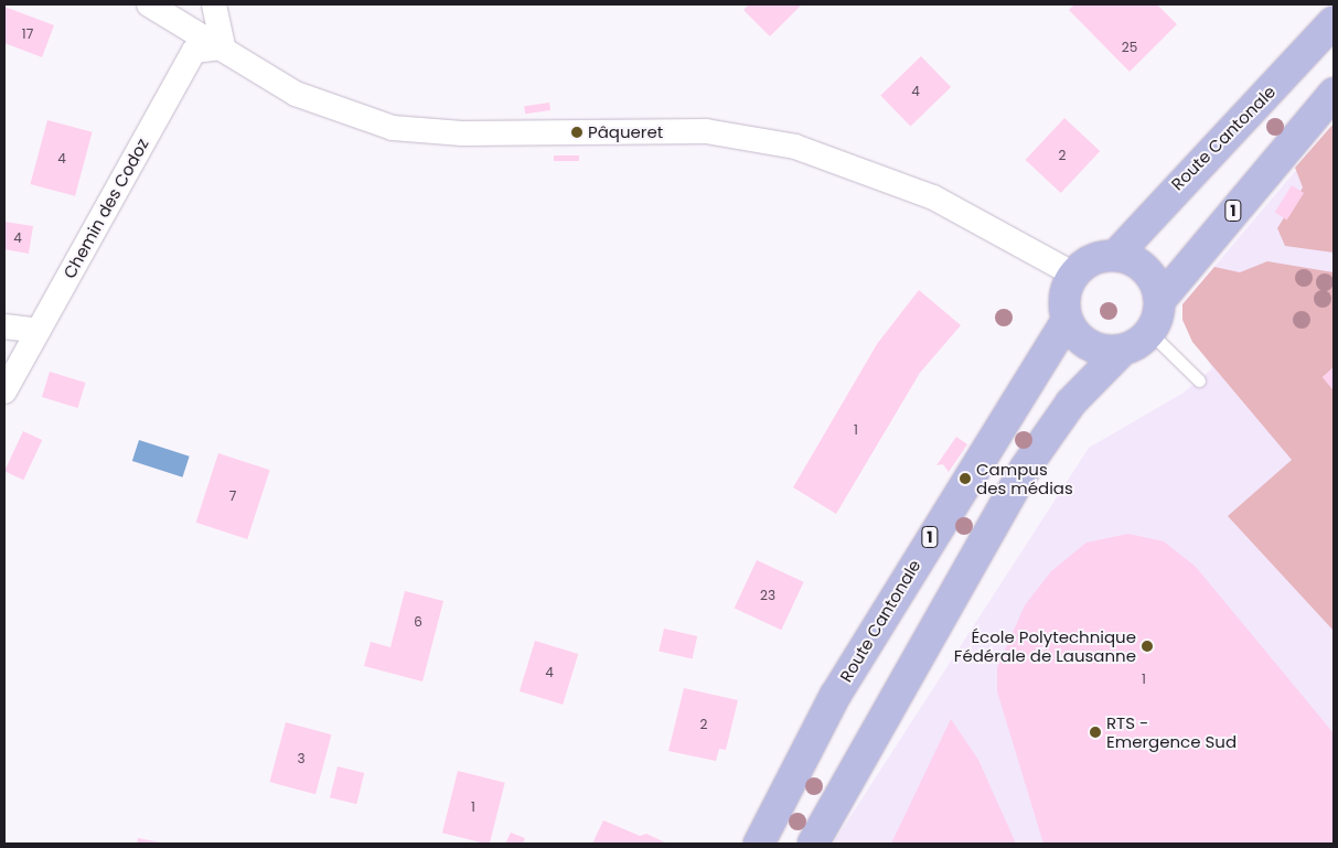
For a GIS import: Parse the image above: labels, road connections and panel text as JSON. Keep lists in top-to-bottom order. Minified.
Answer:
{"streets":{"main road":["Route Cantonale","1"],"street":["Chemin des Codoz"]},"crossings":[["Route Cantonale","1"]],"places":["Pâqueret","Campus des médias","École Polytechnique Fédérale de Lausanne","RTS - Emergence Sud"],"house_numbers":["17","25","4","2","4","4","1","7","23","6","4","1","2","3","1"]}
